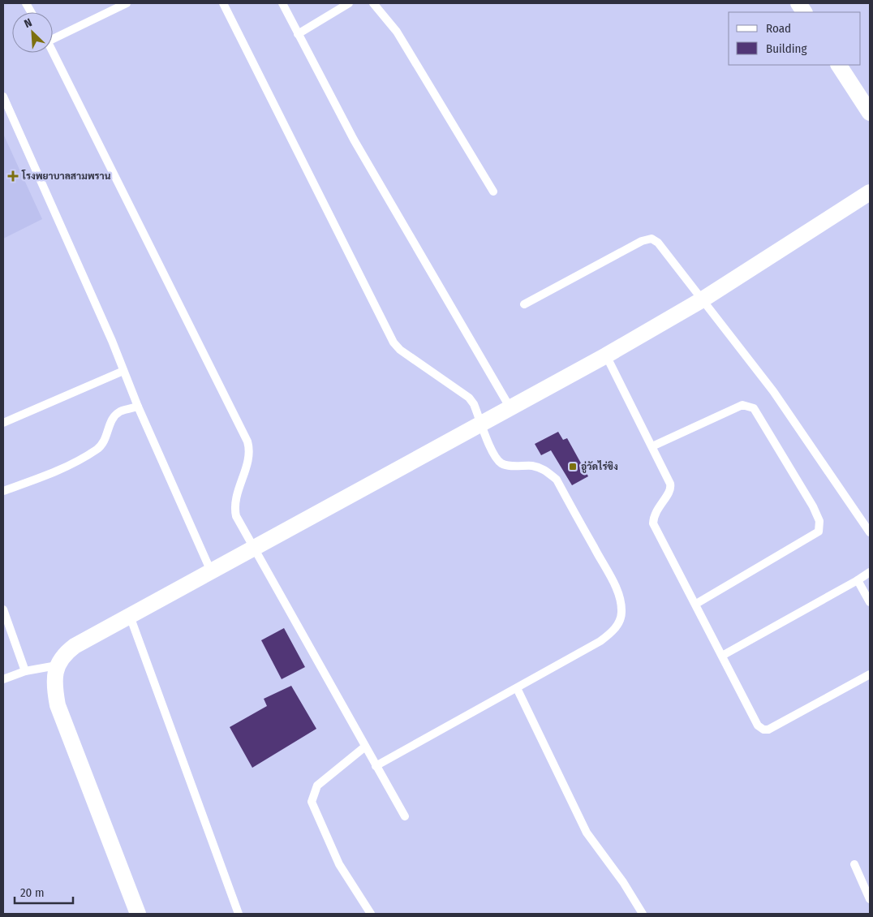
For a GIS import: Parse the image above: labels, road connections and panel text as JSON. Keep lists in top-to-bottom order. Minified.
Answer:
{"places":{"health":["โรงพยาบาลสามพราน"],"transit":["อู่วัดไร่ขิง"]},"legend":["Road","Building"],"scale_bar":"20 m","north":"top left"}
